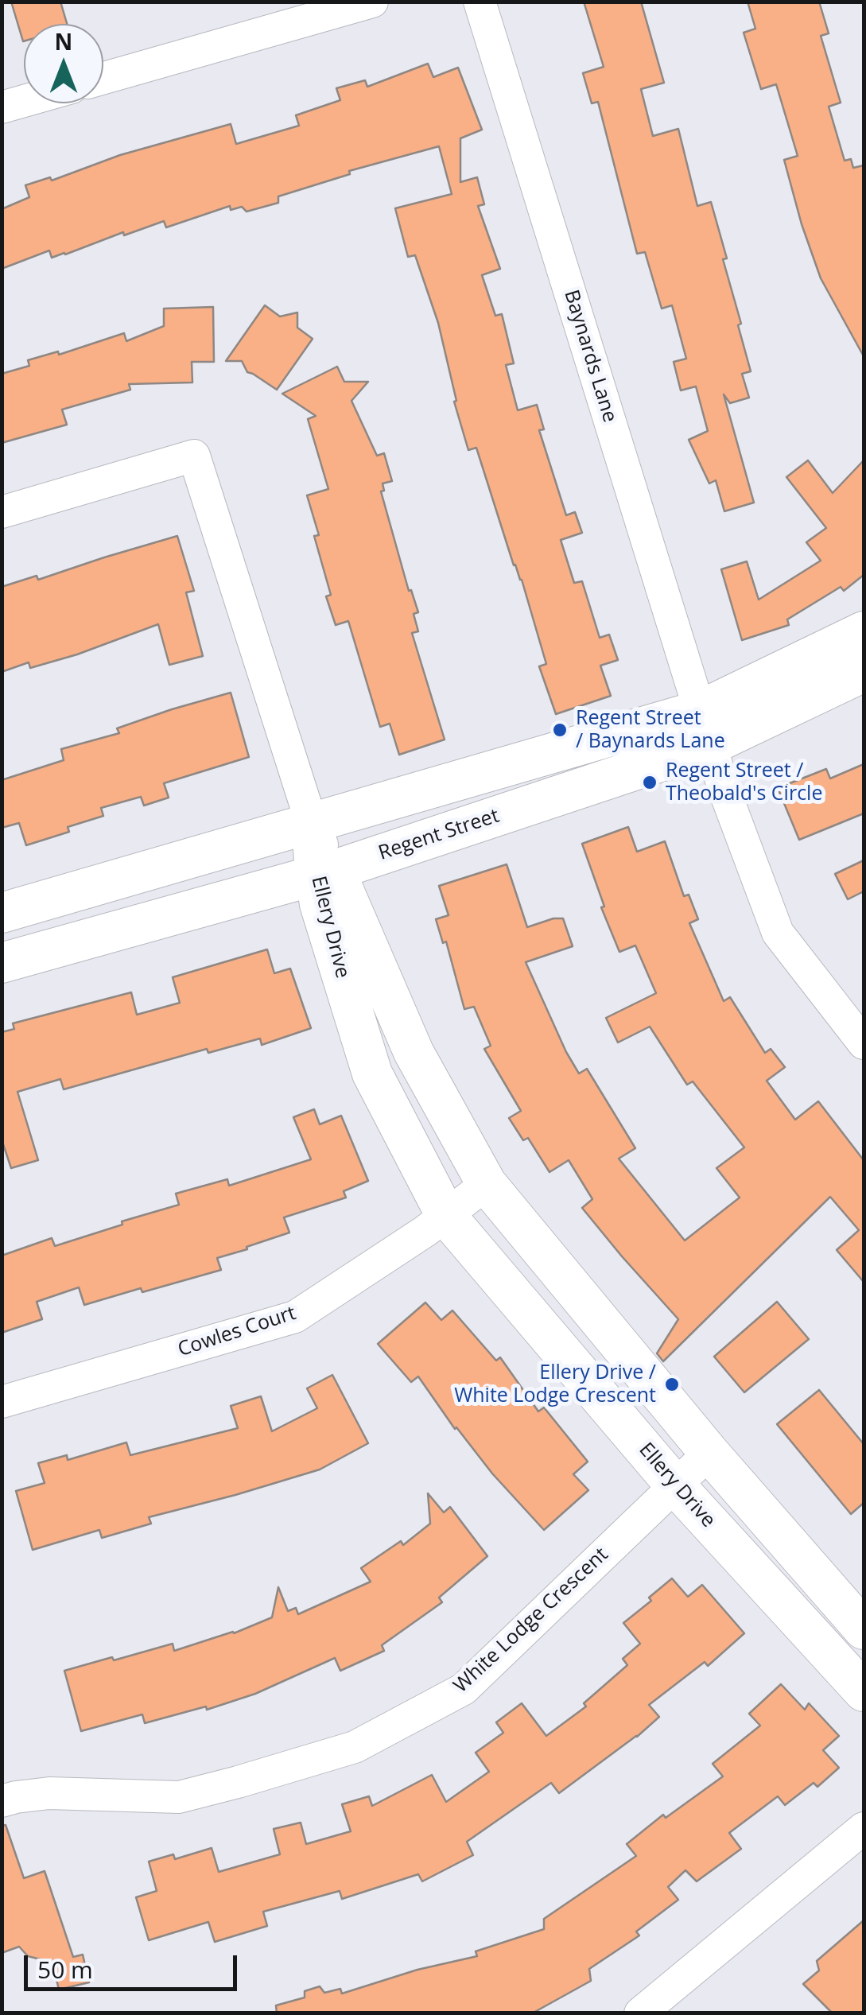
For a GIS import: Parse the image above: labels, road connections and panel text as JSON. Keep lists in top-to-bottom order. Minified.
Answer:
{"streets":{"street":["Baynards Lane","Regent Street","Ellery Drive","Cowles Court","White Lodge Crescent"]},"crossings":[["Baynards Lane","Regent Street"],["Regent Street","Ellery Drive"],["Ellery Drive","Cowles Court"],["Ellery Drive","White Lodge Crescent"]],"places":["Regent Street / Baynards Lane","Regent Street / Theobald's Circle","Ellery Drive / White Lodge Crescent"],"scale_bar":"50 m","north":"top"}
